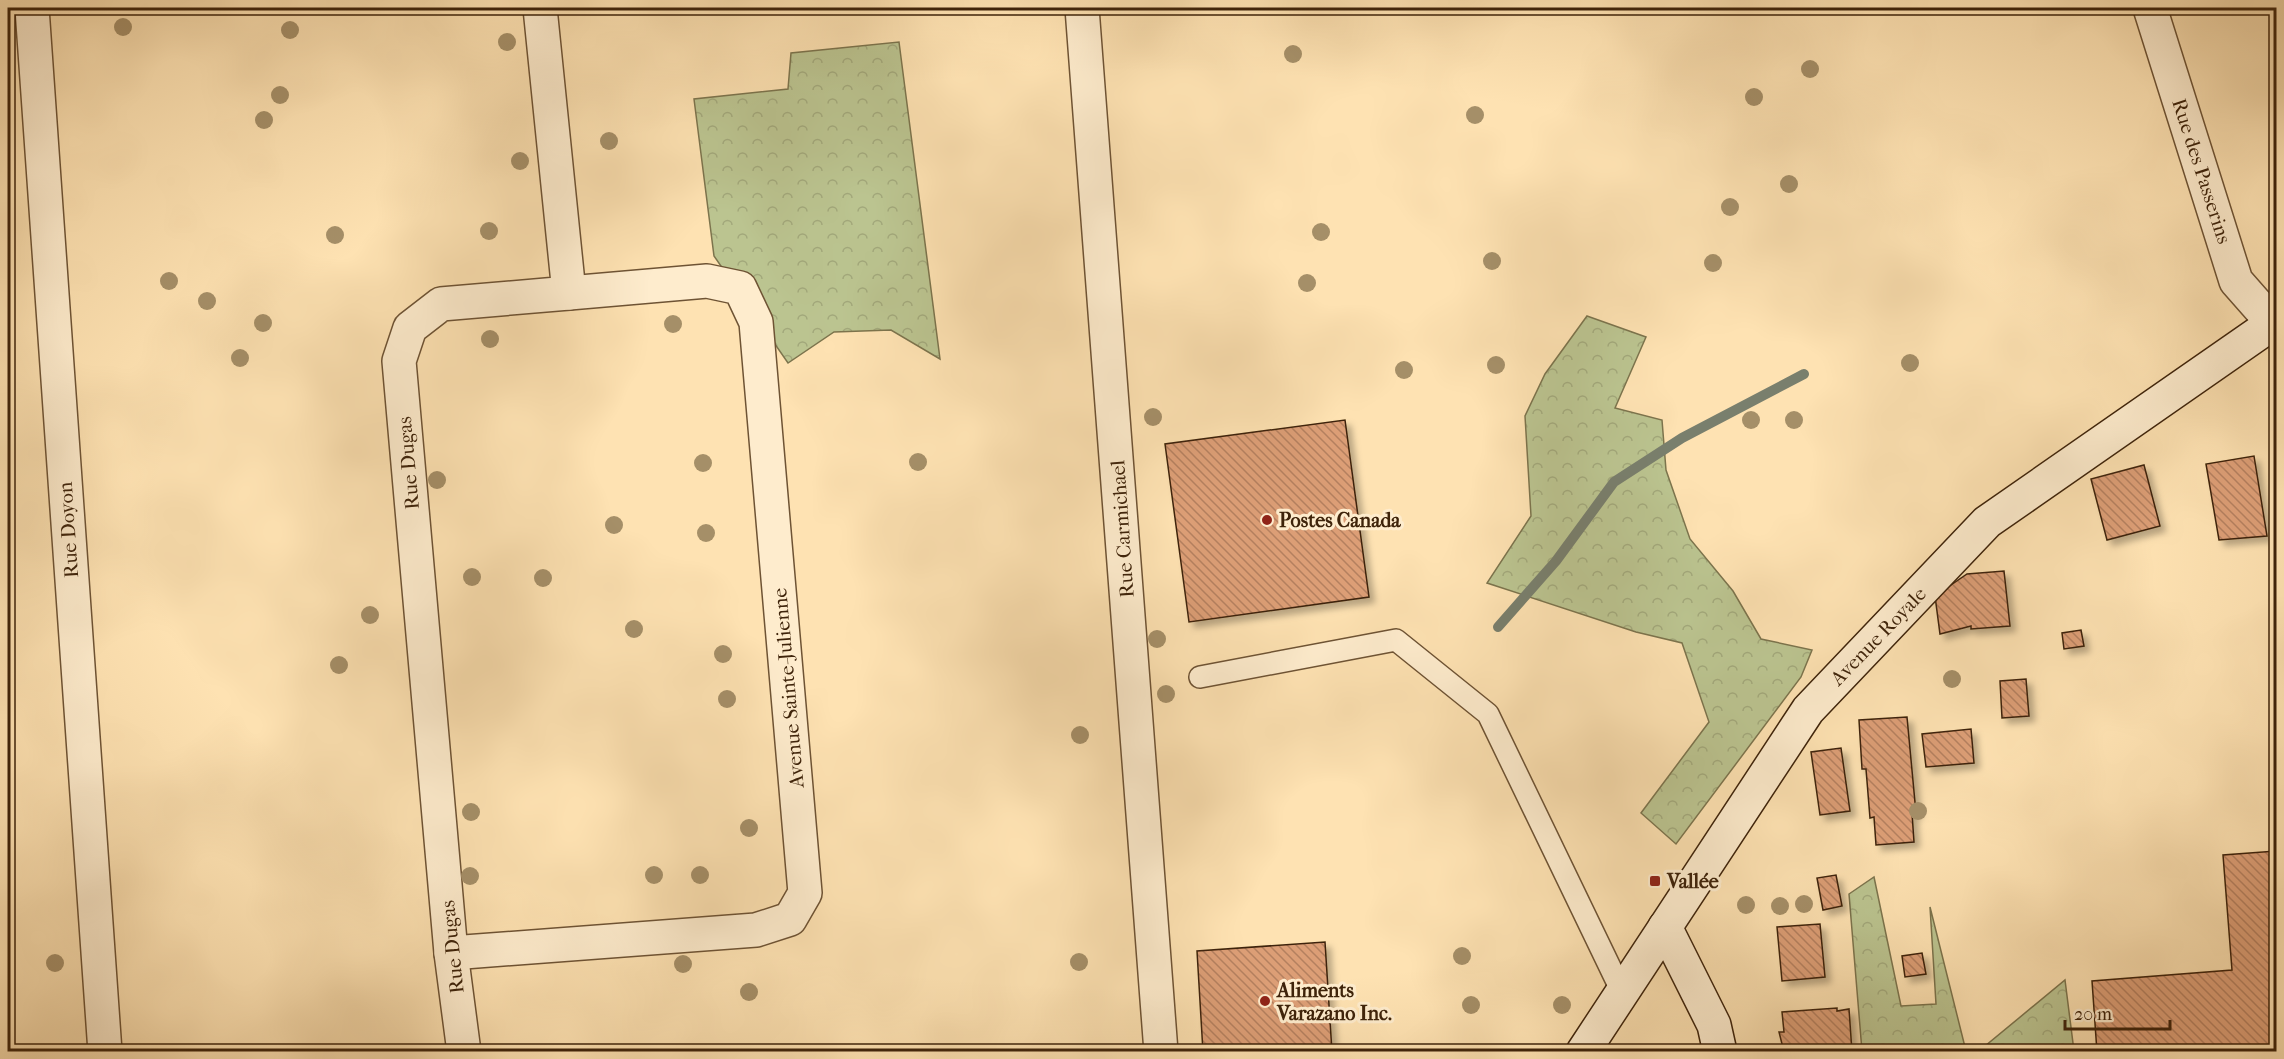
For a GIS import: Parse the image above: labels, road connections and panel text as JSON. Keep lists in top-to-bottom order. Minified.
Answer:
{"streets":{"street":["Rue des Passerins","Rue Dugas","Rue Carmichael","Rue Doyon","Avenue Royale","Avenue Sainte-Julienne"]},"crossings":[["Rue des Passerins","Avenue Royale"],["Rue Dugas","Avenue Sainte-Julienne"]],"places":{"other":["Postes Canada","Aliments Varazano Inc."],"transit":["Vallée"]},"scale_bar":"20 m"}
